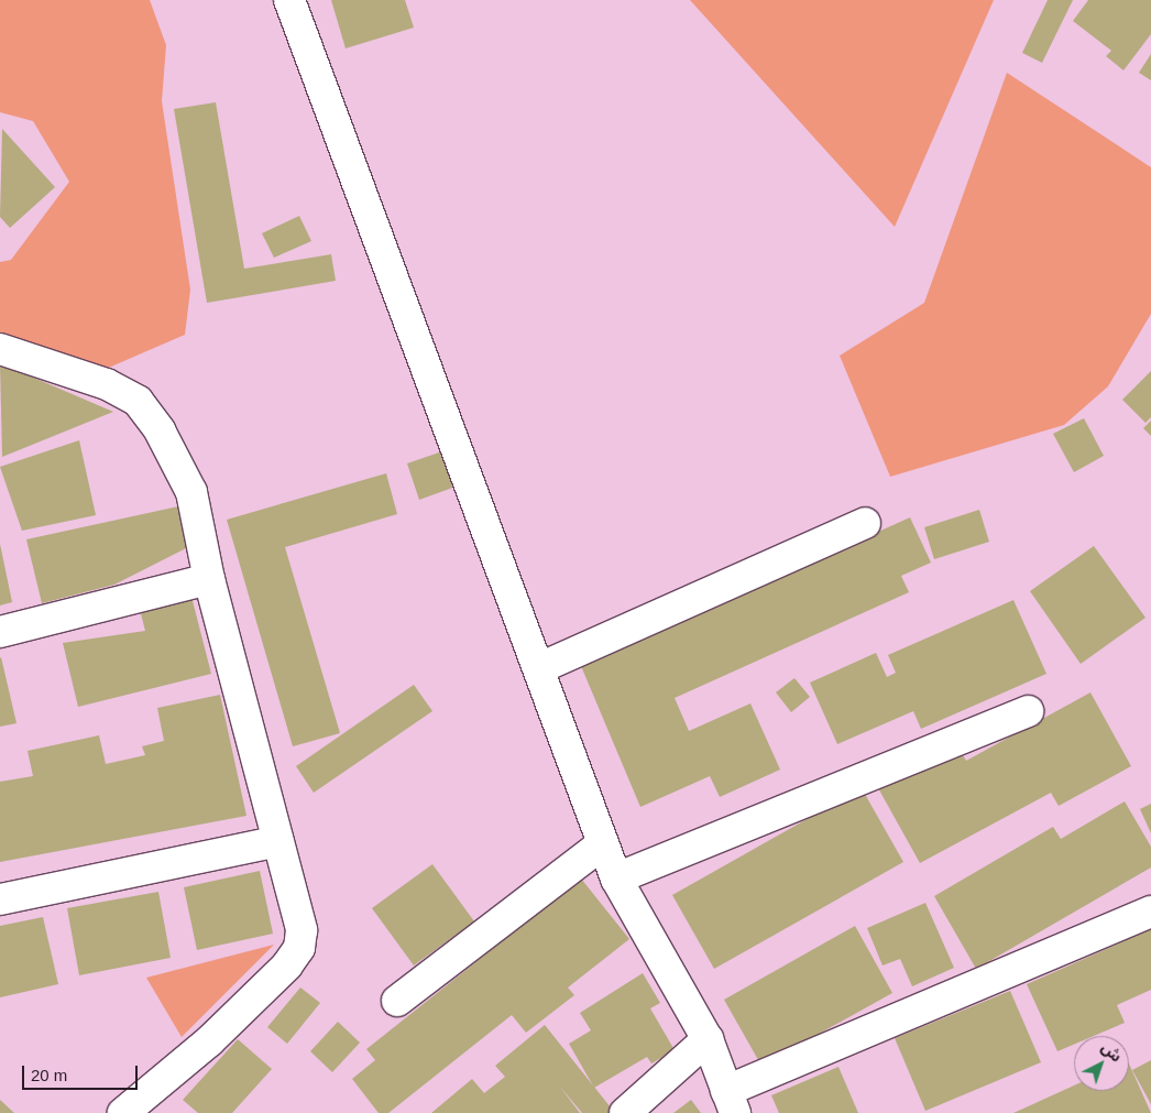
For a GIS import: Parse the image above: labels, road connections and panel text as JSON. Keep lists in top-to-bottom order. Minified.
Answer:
{"scale_bar":"20 m","north":"top right"}
